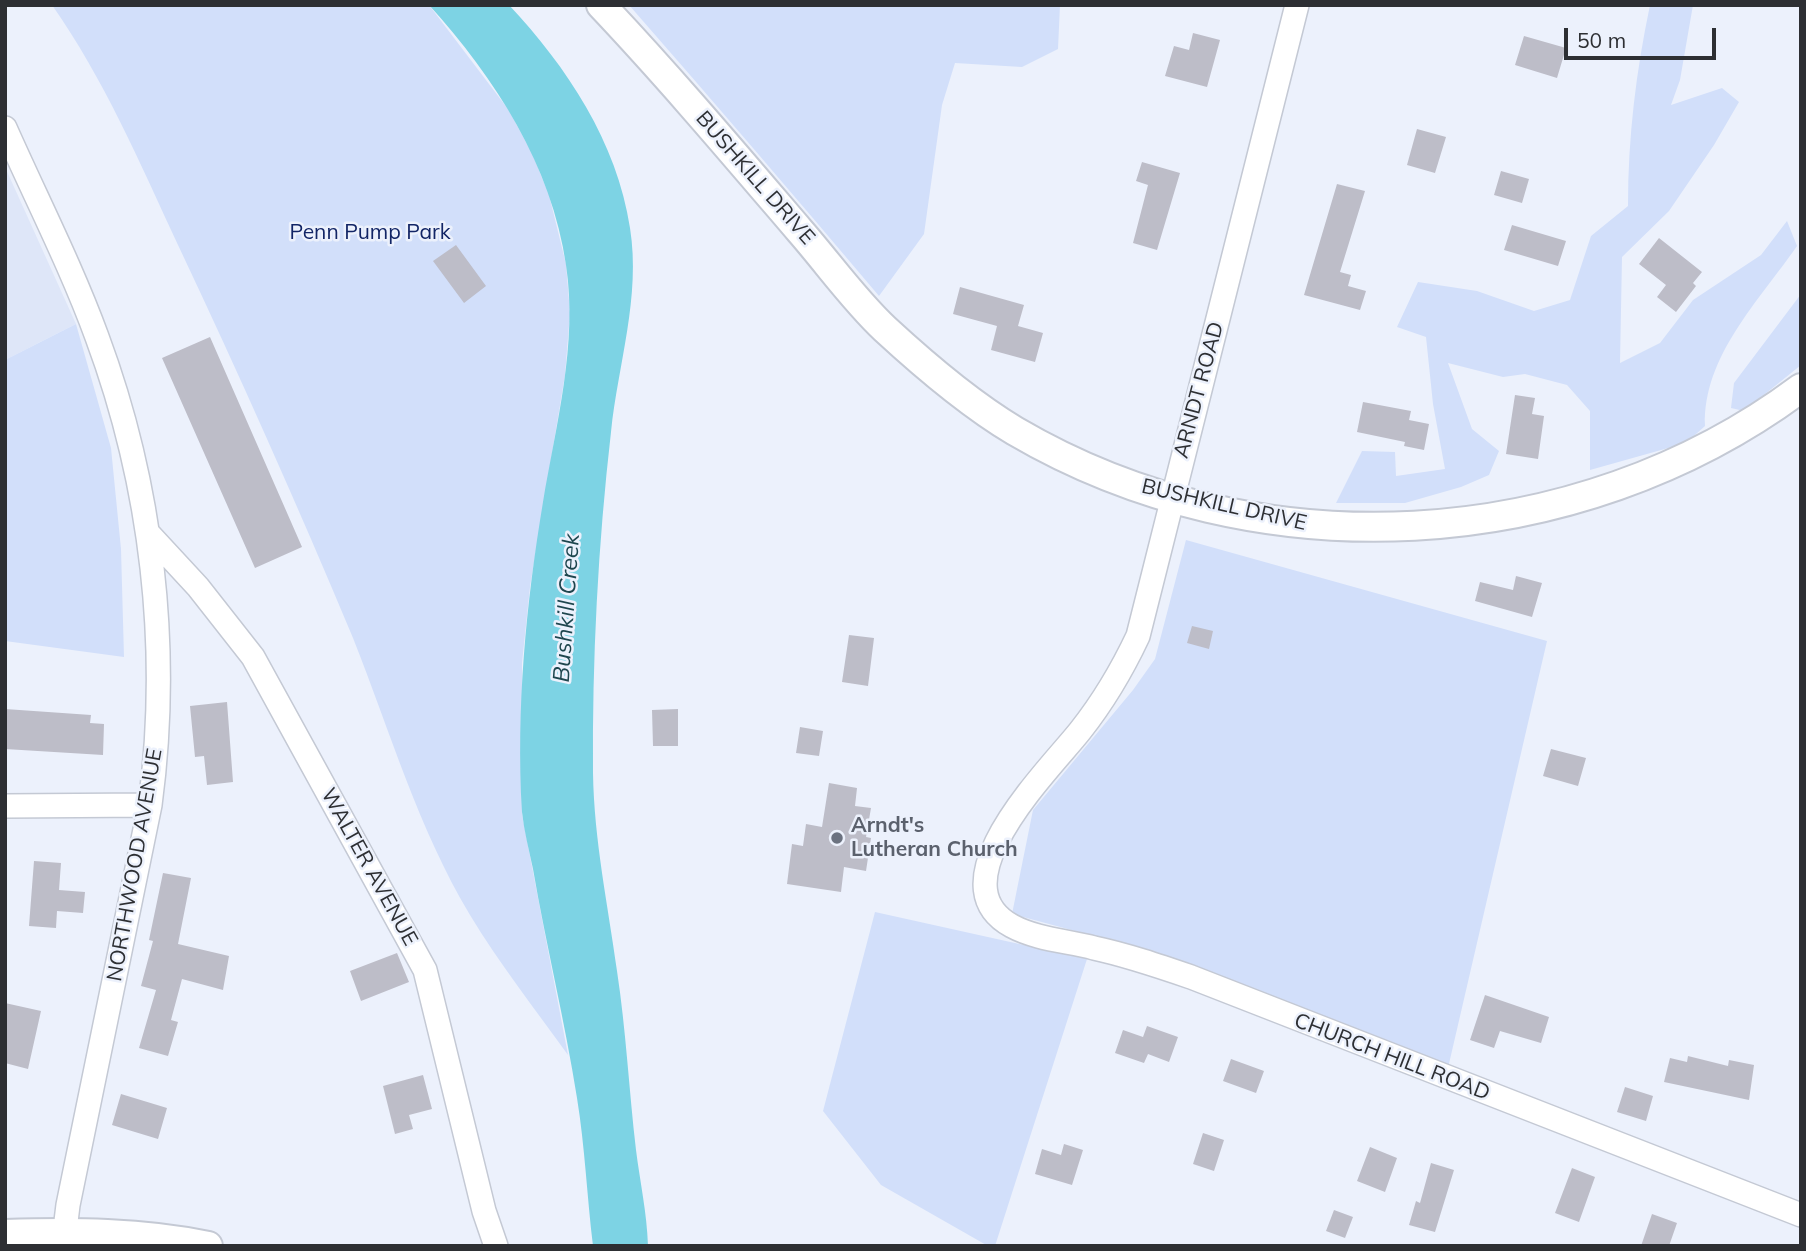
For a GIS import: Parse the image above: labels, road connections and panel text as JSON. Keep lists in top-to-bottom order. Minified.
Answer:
{"streets":{"main road":["BUSHKILL DRIVE"],"street":["ARNDT ROAD","NORTHWOOD AVENUE","WALTER AVENUE","CHURCH HILL ROAD"]},"crossings":[["BUSHKILL DRIVE","ARNDT ROAD"],["ARNDT ROAD","CHURCH HILL ROAD"],["NORTHWOOD AVENUE","WALTER AVENUE"]],"water":["Bushkill Creek"],"parks":["Penn Pump Park"],"places":["Arndt's Lutheran Church"],"scale_bar":"50 m"}
